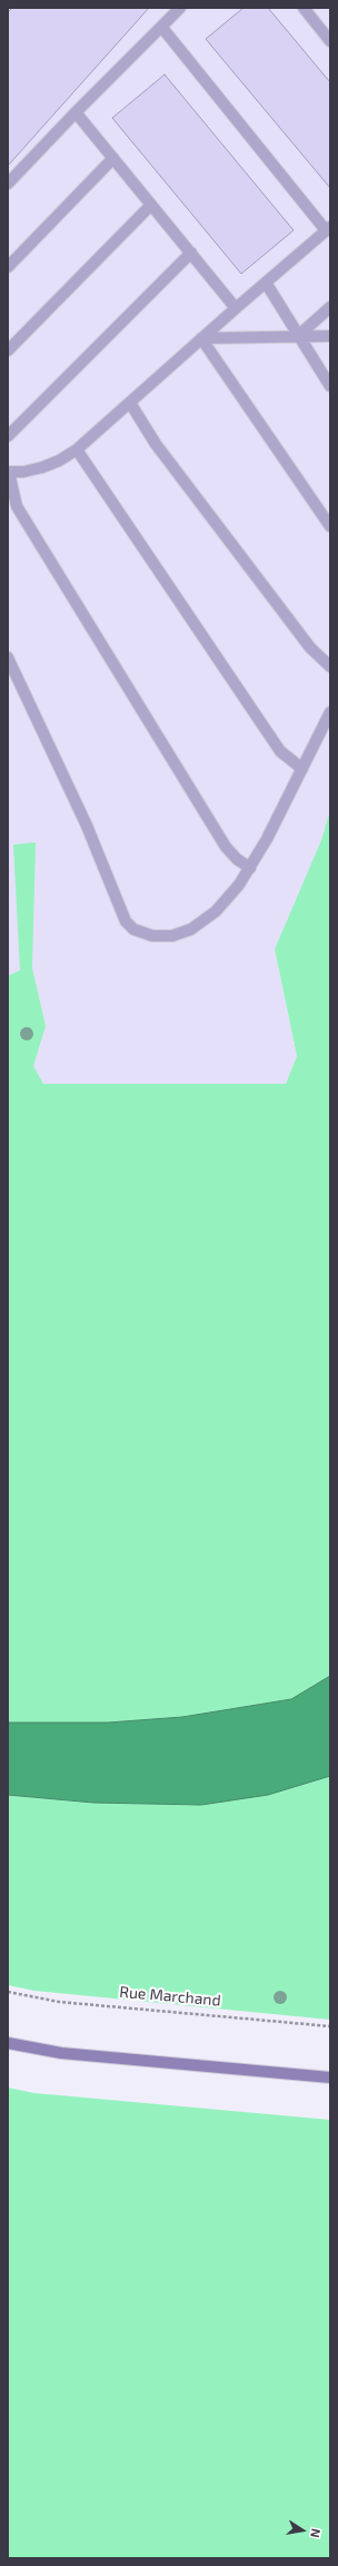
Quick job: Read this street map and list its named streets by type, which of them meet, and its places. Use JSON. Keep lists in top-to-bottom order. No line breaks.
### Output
{"streets":{"path":["Rue Marchand"]},"north":"right"}
